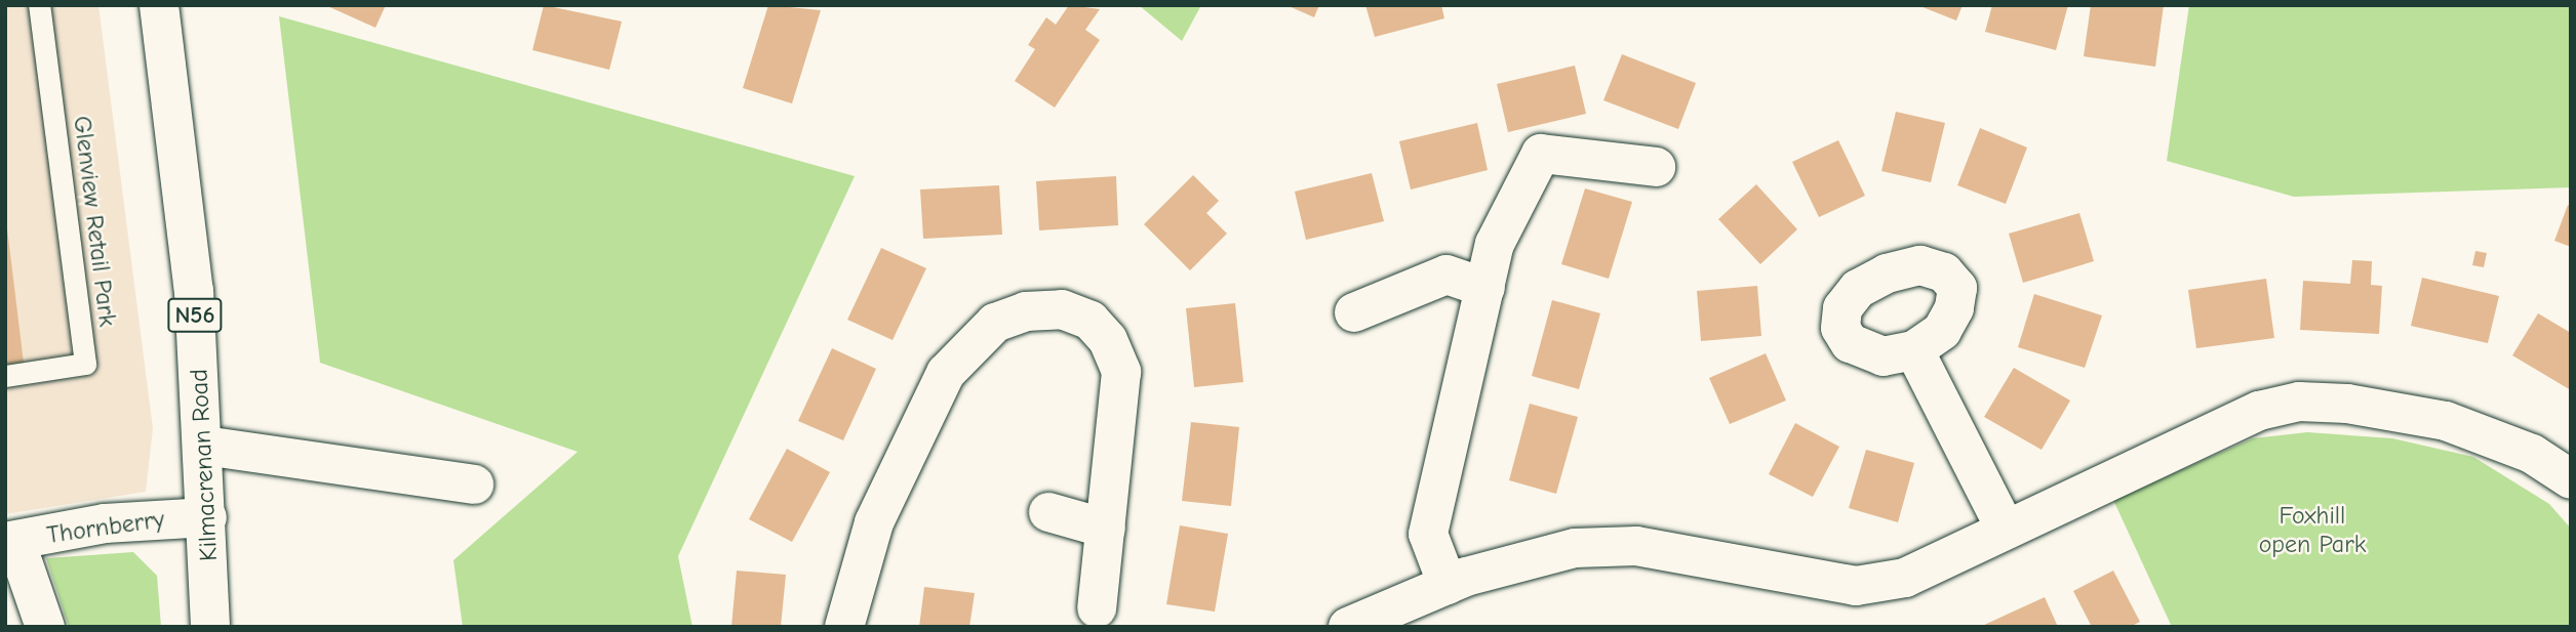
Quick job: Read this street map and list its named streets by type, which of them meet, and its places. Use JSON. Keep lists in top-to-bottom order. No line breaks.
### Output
{"streets":{"street":["N56","Kilmacrenan Road","Thornberry"],"lane":["Glenview Retail Park"]},"crossings":[["Kilmacrenan Road","Thornberry"]],"parks":["Foxhill open Park"]}
